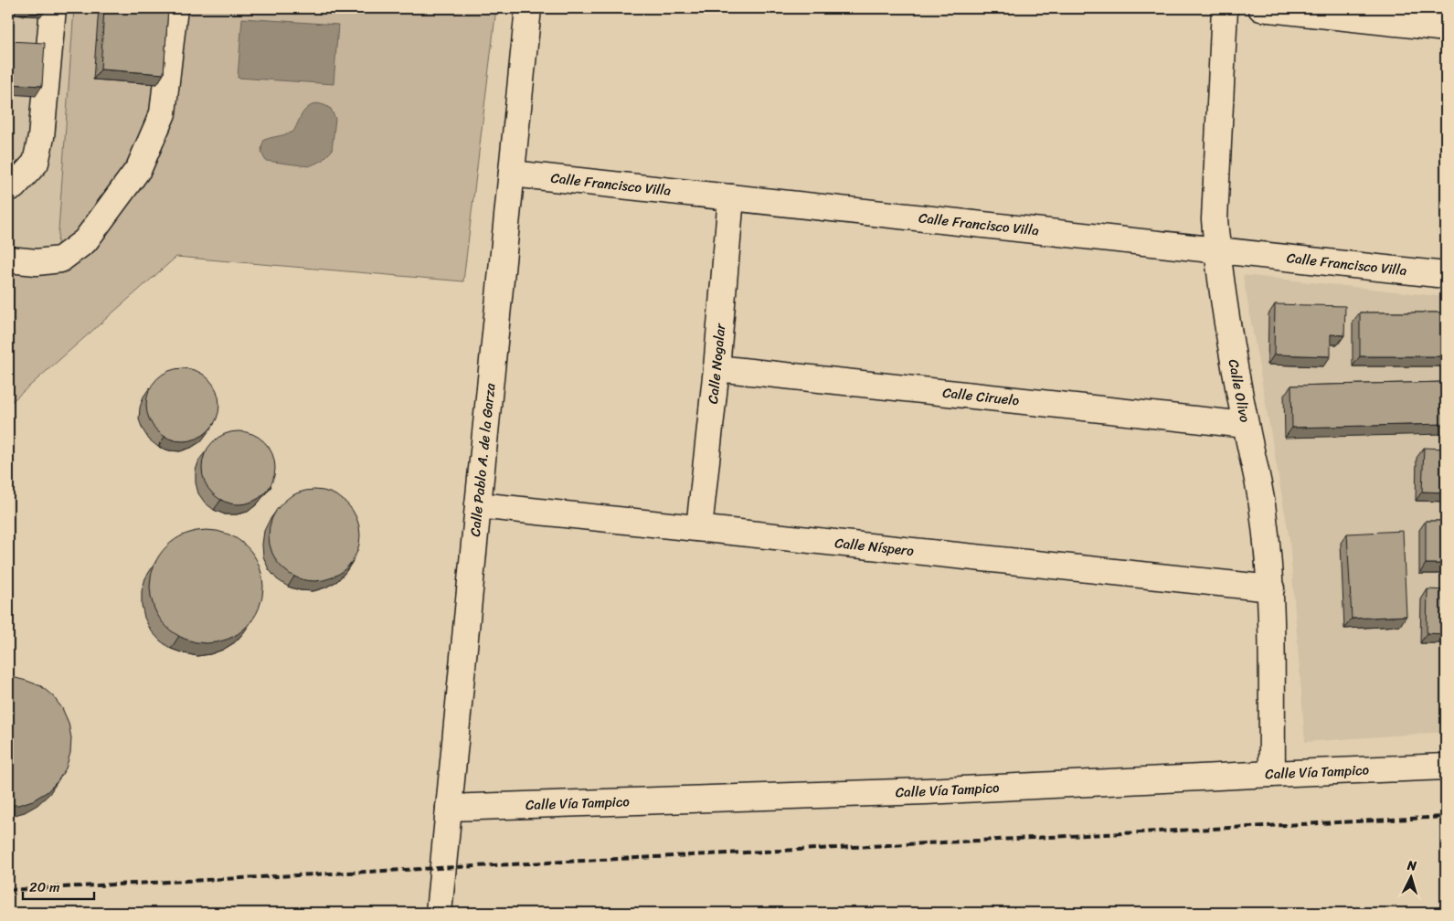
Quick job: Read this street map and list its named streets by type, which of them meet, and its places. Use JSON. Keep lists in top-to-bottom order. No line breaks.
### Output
{"streets":{"street":["Calle Francisco Villa","Calle Nogalar","Calle Olivo","Calle Ciruelo","Calle Pablo A. de la Garza","Calle Níspero","Calle Vía Tampico"]},"crossings":[["Calle Francisco Villa","Calle Nogalar"],["Calle Francisco Villa","Calle Olivo"],["Calle Francisco Villa","Calle Pablo A. de la Garza"],["Calle Nogalar","Calle Ciruelo"],["Calle Nogalar","Calle Níspero"],["Calle Olivo","Calle Ciruelo"],["Calle Olivo","Calle Níspero"],["Calle Olivo","Calle Vía Tampico"],["Calle Pablo A. de la Garza","Calle Níspero"],["Calle Pablo A. de la Garza","Calle Vía Tampico"]],"scale_bar":"20 m","north":"top"}
